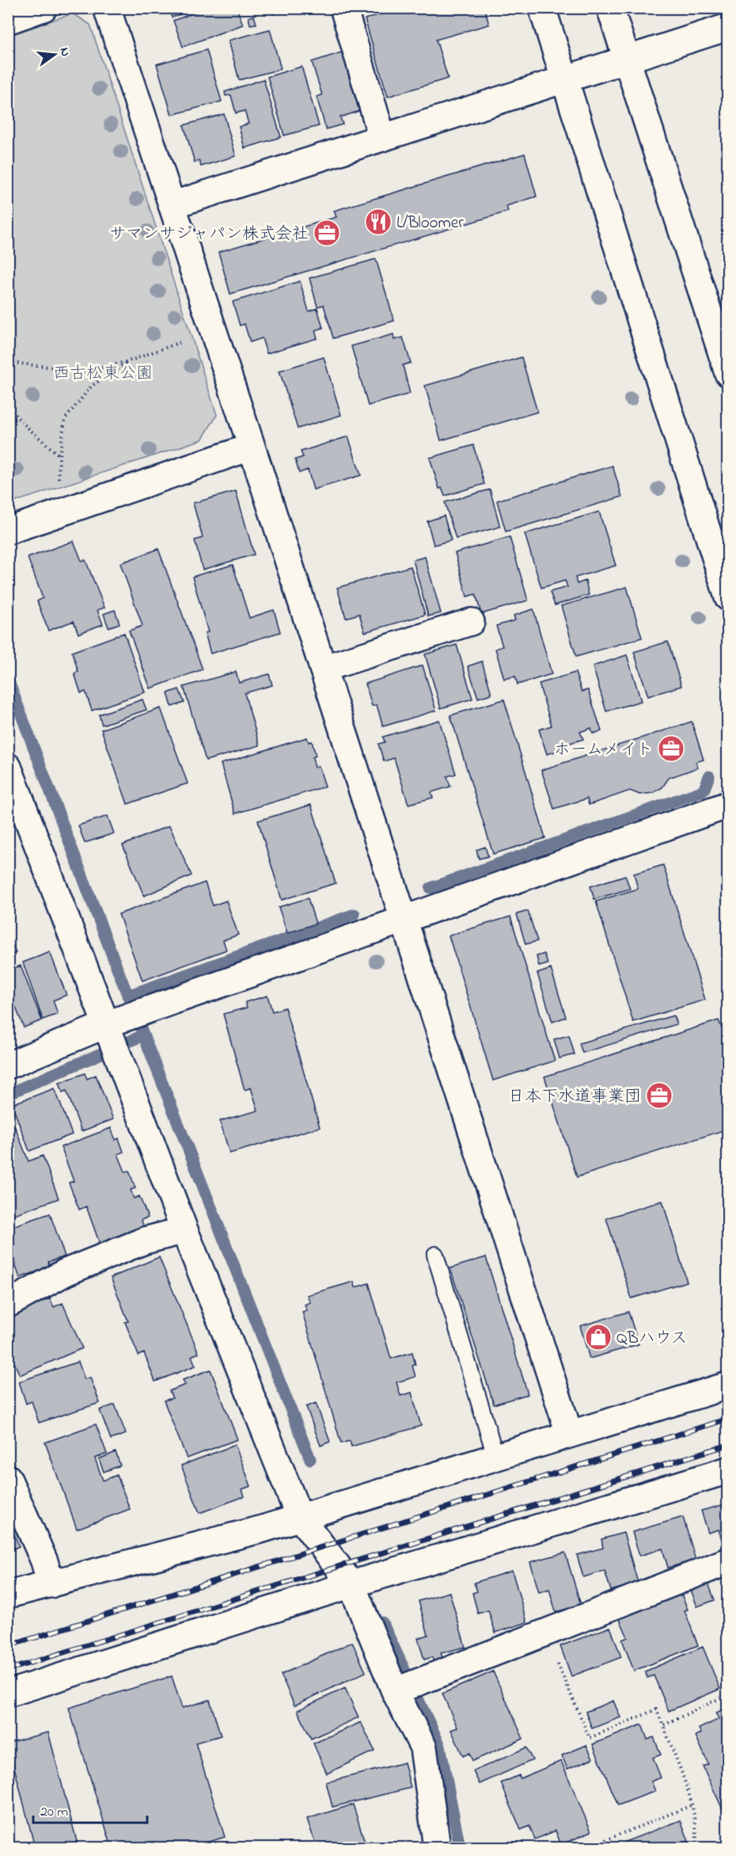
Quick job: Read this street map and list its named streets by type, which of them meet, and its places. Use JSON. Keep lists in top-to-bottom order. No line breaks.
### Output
{"parks":["西古松東公園"],"places":{"restaurant":["L/Bloomer"],"office":["サマンサジャパン株式会社","ホームメイト","日本下水道事業団"],"shop":["QBハウス"]},"scale_bar":"20 m","north":"right"}
